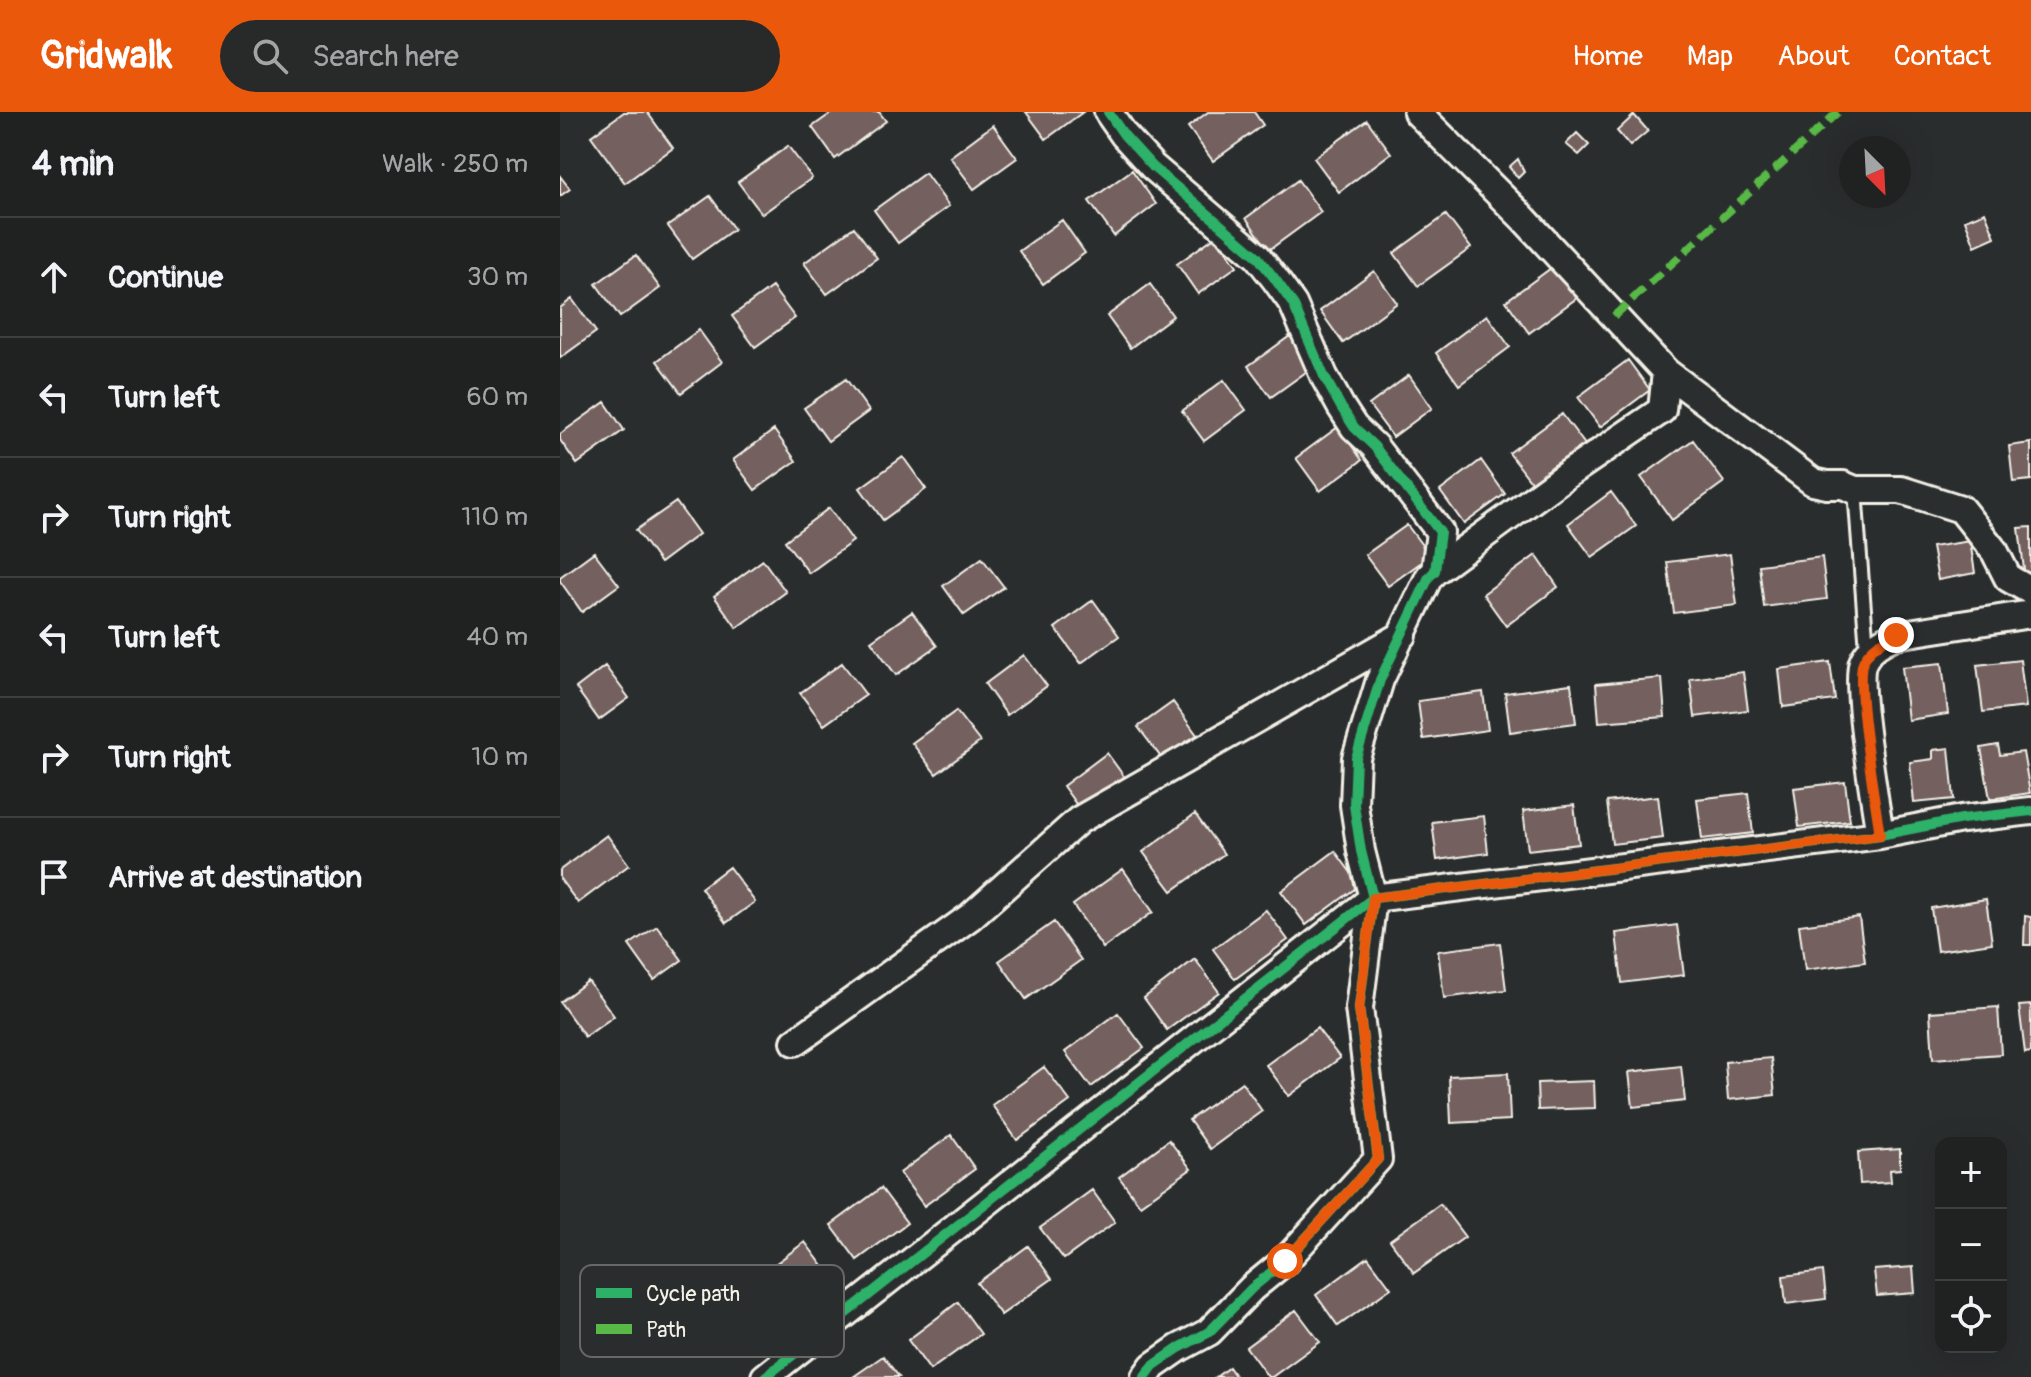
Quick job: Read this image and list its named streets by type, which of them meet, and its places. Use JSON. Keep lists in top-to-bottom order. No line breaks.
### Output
{"legend":["Cycle path","Path"],"north":"bottom right","page":{"header":"Gridwalk","search":"Search here","nav":["Home","Map","About","Contact"],"heading":["4 min","Walk · 250 m"],"list":[["Continue","30 m"],["Turn left","60 m"],["Turn right","110 m"],["Turn left","40 m"],["Turn right","10 m"],"Arrive at destination"],"map_buttons":["+","−"]}}
